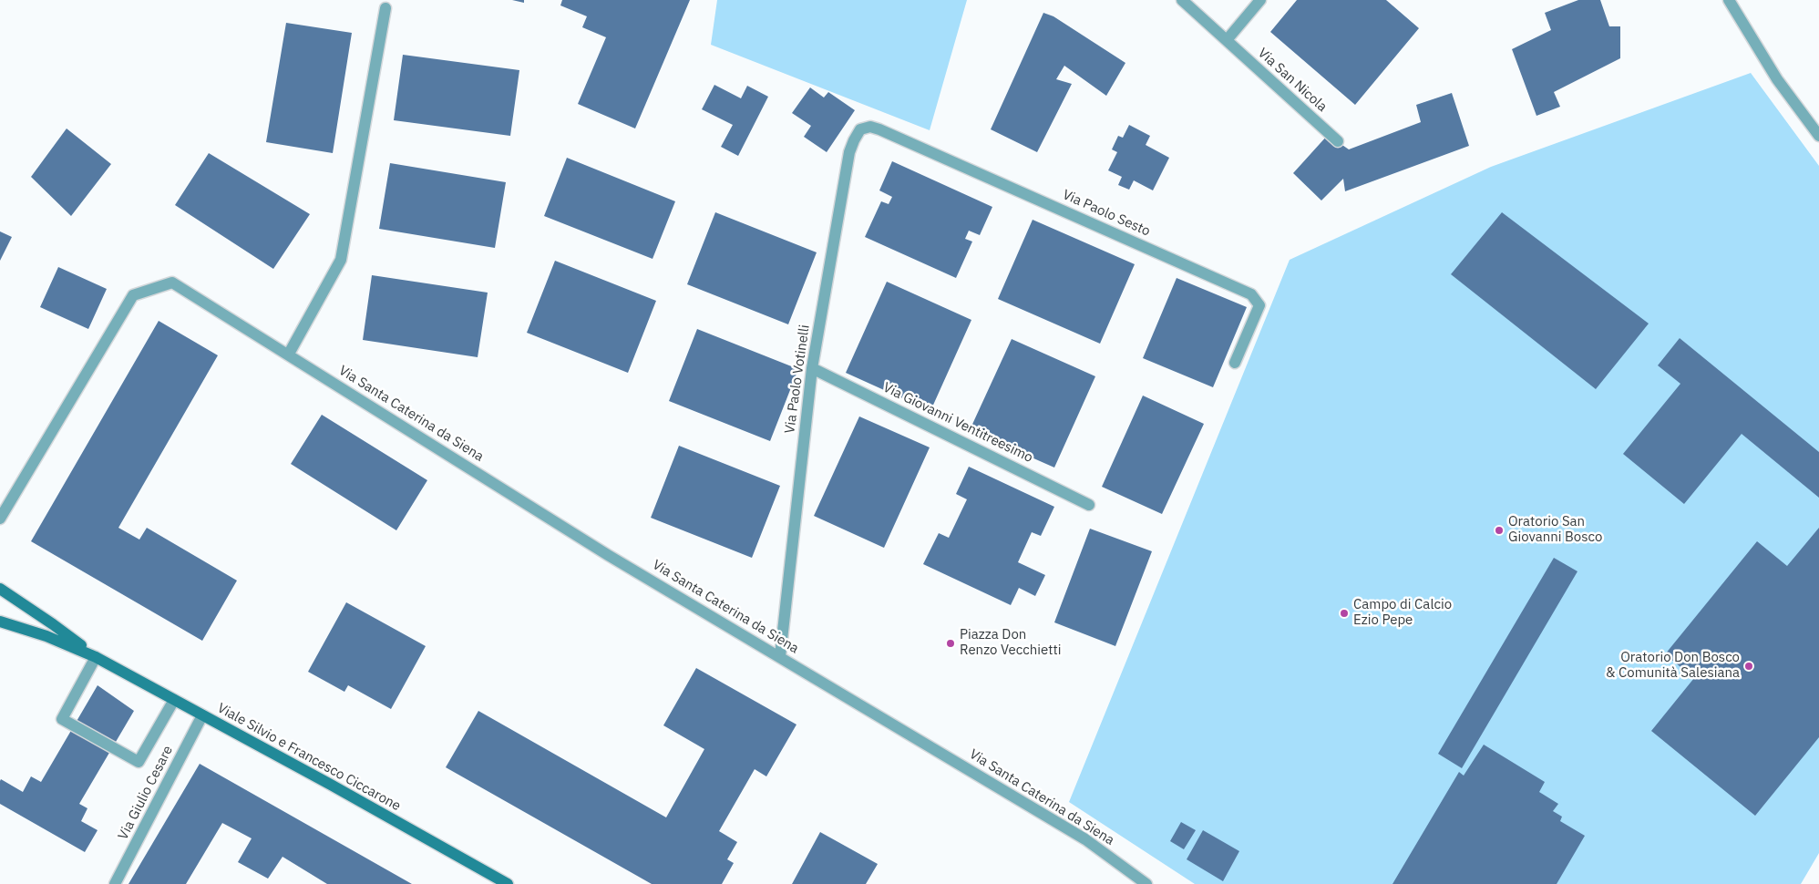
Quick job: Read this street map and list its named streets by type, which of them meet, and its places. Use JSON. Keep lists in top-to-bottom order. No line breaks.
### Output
{"streets":{"street":["Via San Nicola","Via Paolo Sesto","Via Paolo Votinelli","Via Santa Caterina da Siena","Via Giovanni Ventitreesimo","Viale Silvio e Francesco Ciccarone","Via Giulio Cesare"]},"crossings":[["Via Paolo Sesto","Via Paolo Votinelli"],["Via Paolo Votinelli","Via Santa Caterina da Siena"],["Via Paolo Votinelli","Via Giovanni Ventitreesimo"],["Viale Silvio e Francesco Ciccarone","Via Giulio Cesare"]],"places":["Oratorio San Giovanni Bosco","Campo di Calcio Ezio Pepe","Piazza Don Renzo Vecchietti","Oratorio Don Bosco & Comunità Salesiana"]}
